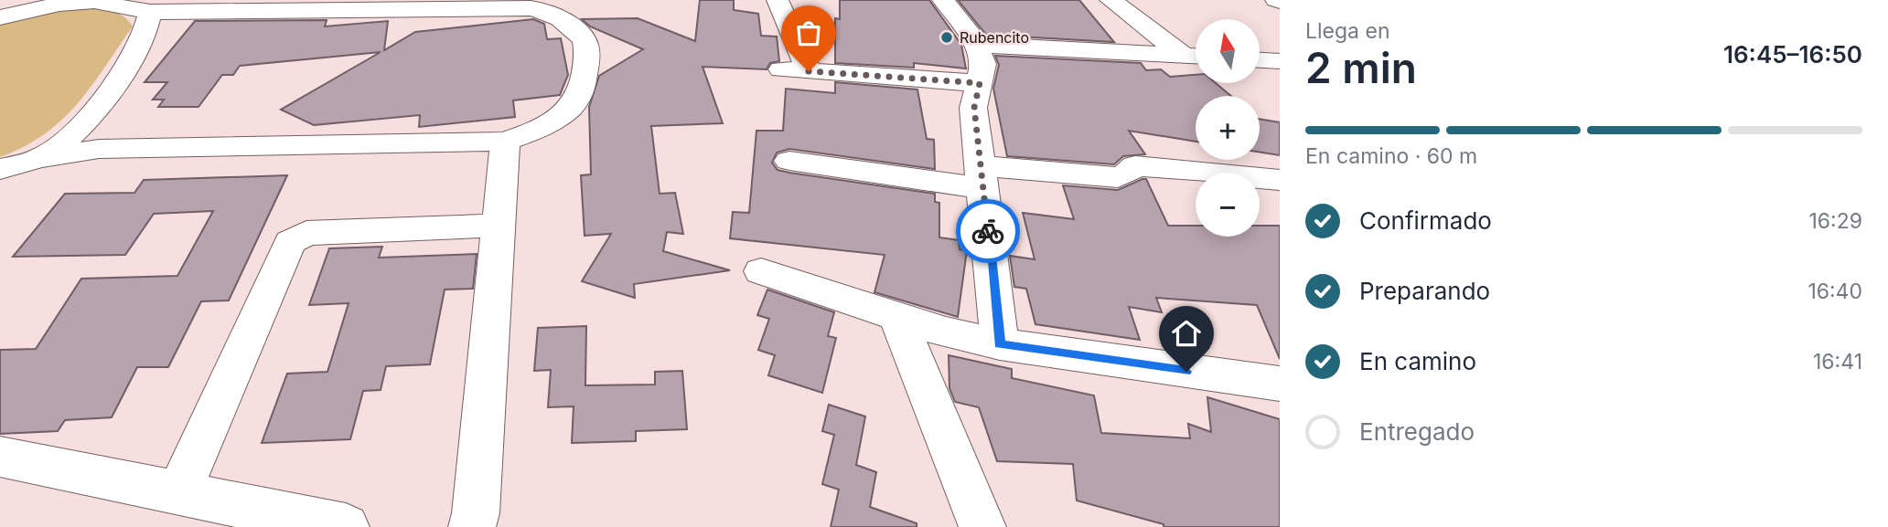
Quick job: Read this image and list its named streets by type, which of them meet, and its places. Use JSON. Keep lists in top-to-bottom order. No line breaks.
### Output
{"places":["Rubencito"],"north":"top","page":{"heading":["2 min","Llega en","16:45–16:50"],"map_buttons":["+","−"],"bar":"En camino · 60 m","list":[["Confirmado","16:29"],["Preparando","16:40"],["En camino","16:41"],"Entregado"]}}
